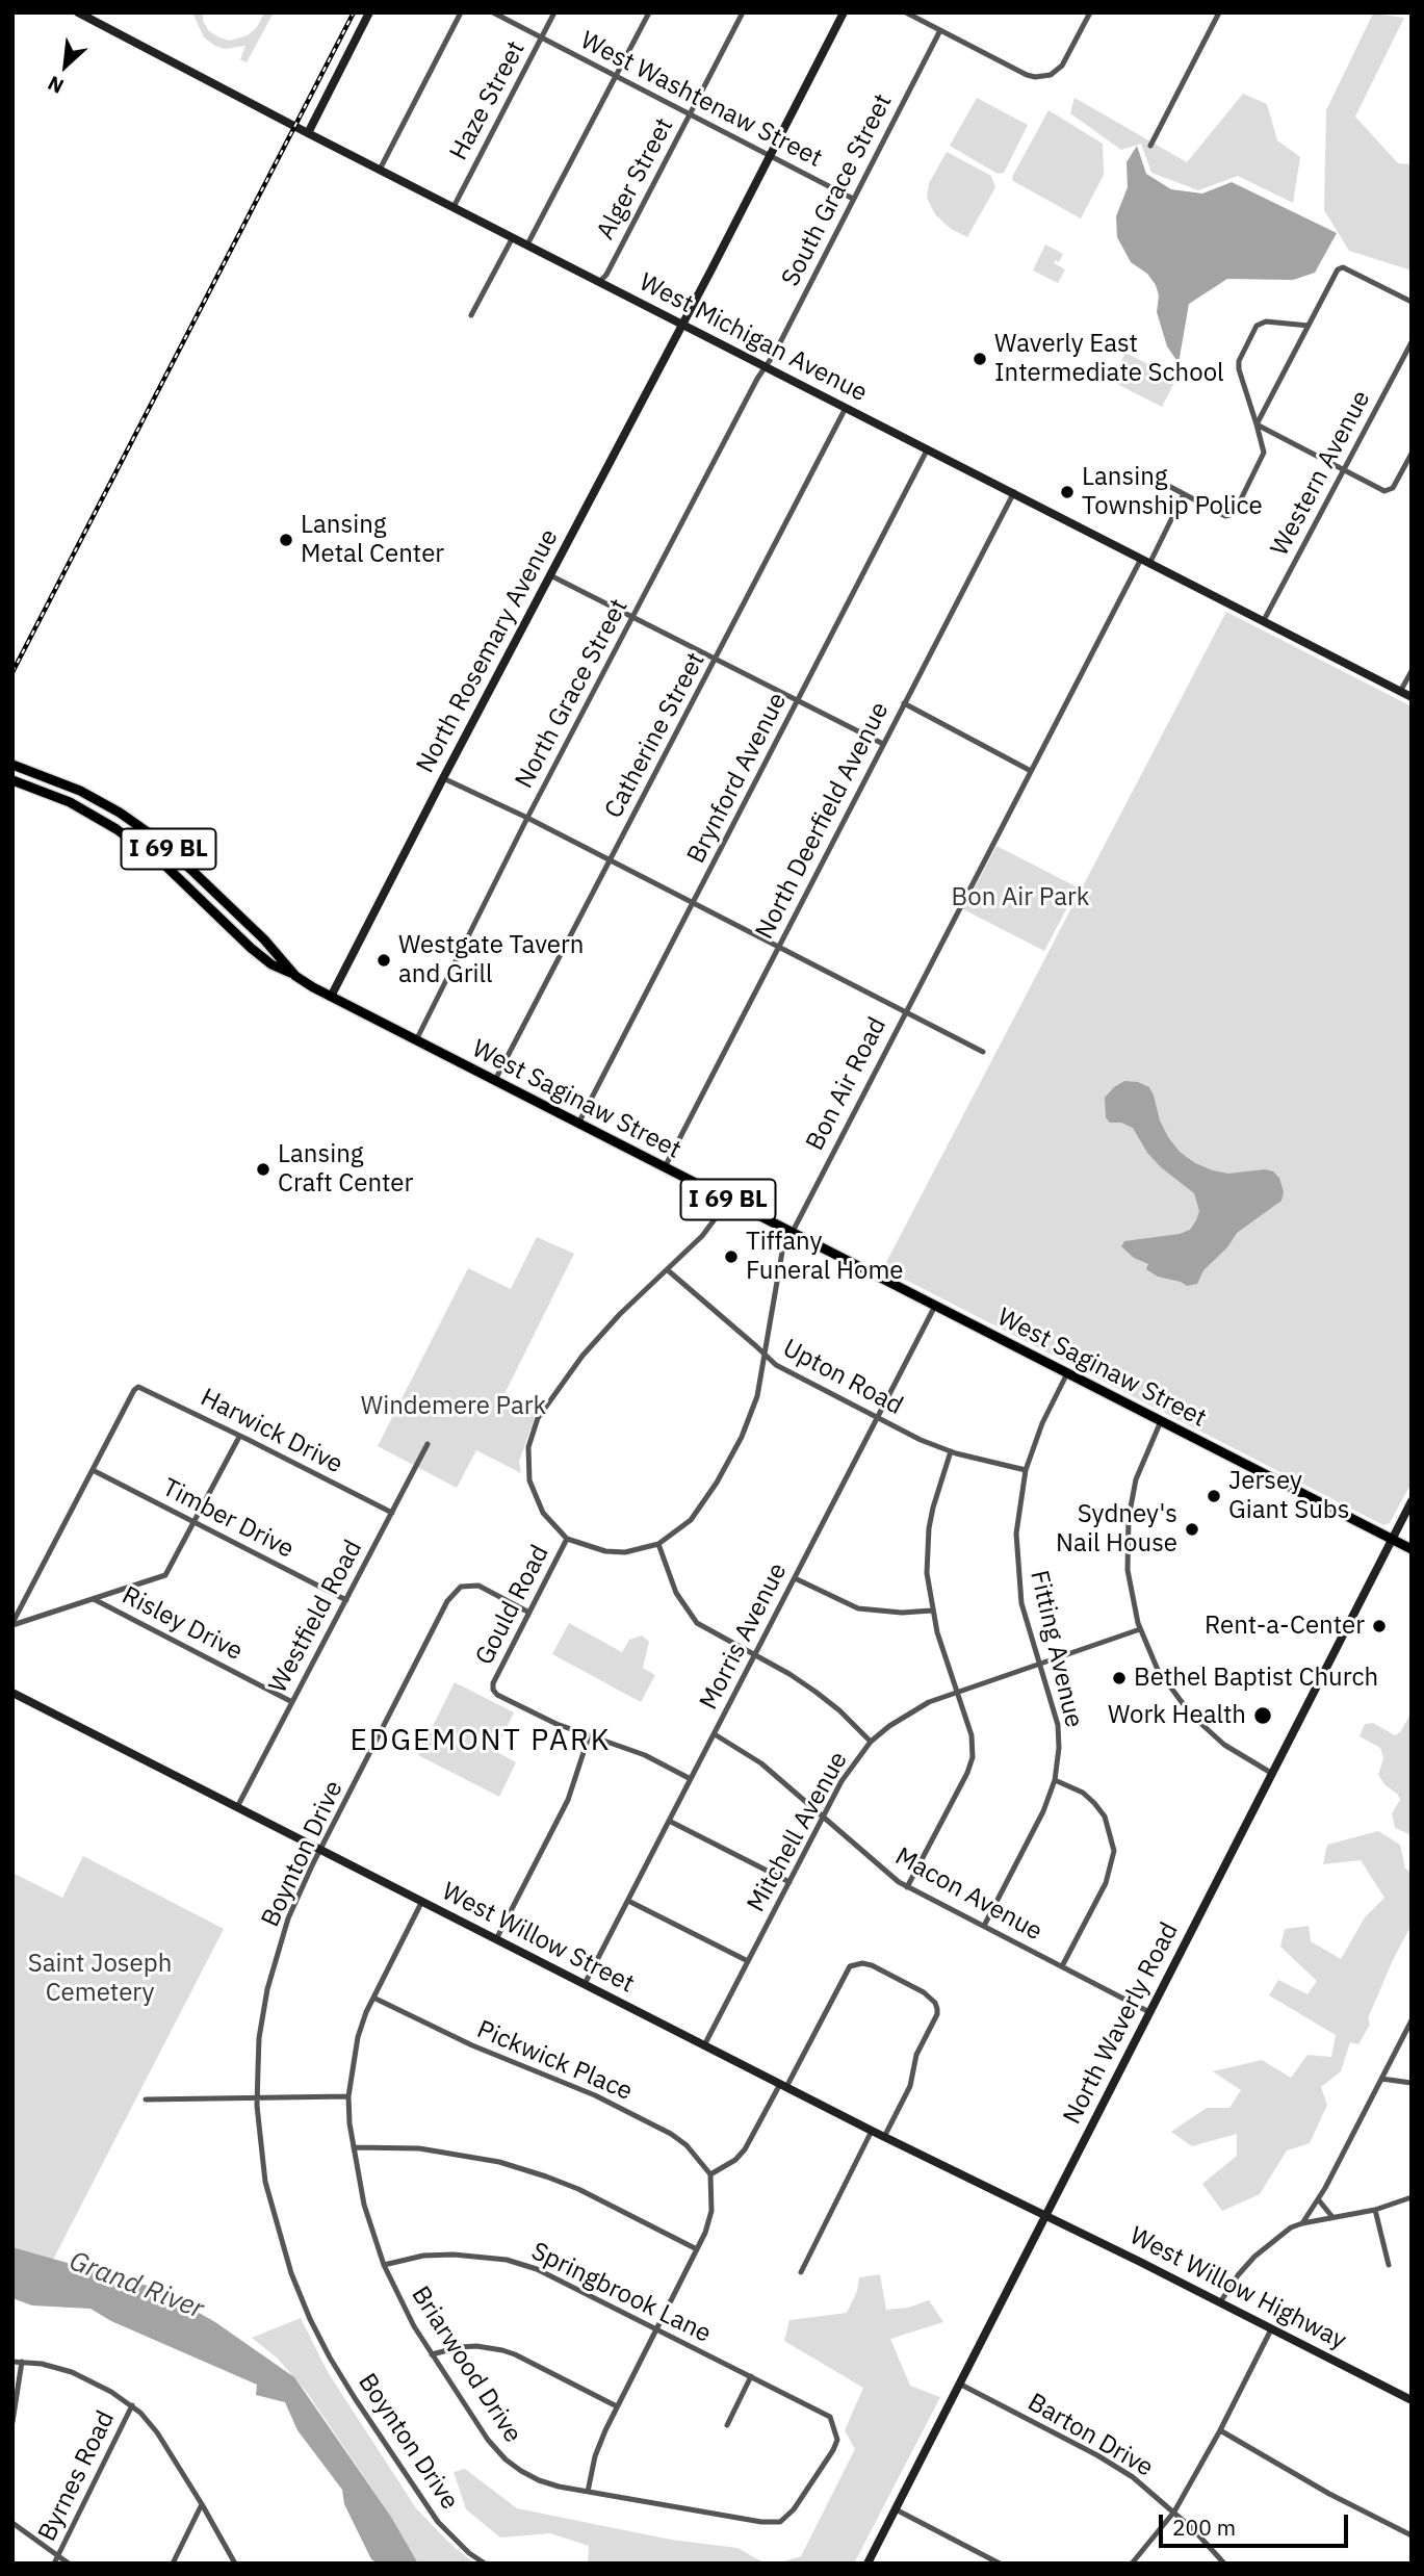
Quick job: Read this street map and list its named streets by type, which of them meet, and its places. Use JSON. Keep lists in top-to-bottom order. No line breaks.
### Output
{"streets":{"main road":["I 69 BL","West Saginaw Street"],"street":["West Washtenaw Street","Haze Street","Alger Street","South Grace Street","West Michigan Avenue","Western Avenue","North Rosemary Avenue","North Grace Street","Catherine Street","Brynford Avenue","North Deerfield Avenue","Bon Air Road","Upton Road","Harwick Drive","Timber Drive","Gould Road","Westfield Road","Risley Drive","Morris Avenue","Fitting Avenue","Mitchell Avenue","Boynton Drive","Macon Avenue","West Willow Street","North Waverly Road","Pickwick Place","West Willow Highway","Springbrook Lane","Briarwood Drive","Barton Drive","Byrnes Road"]},"crossings":[["West Washtenaw Street","Haze Street"],["West Washtenaw Street","Alger Street"],["West Washtenaw Street","South Grace Street"],["West Washtenaw Street","North Rosemary Avenue"],["Haze Street","West Michigan Avenue"],["Alger Street","West Michigan Avenue"],["South Grace Street","West Michigan Avenue"],["South Grace Street","North Grace Street"],["West Michigan Avenue","Western Avenue"],["West Michigan Avenue","North Rosemary Avenue"],["West Michigan Avenue","North Grace Street"],["West Michigan Avenue","Catherine Street"],["West Michigan Avenue","Brynford Avenue"],["West Michigan Avenue","North Deerfield Avenue"],["West Michigan Avenue","Bon Air Road"],["North Rosemary Avenue","West Saginaw Street"],["North Grace Street","West Saginaw Street"],["Catherine Street","West Saginaw Street"],["Brynford Avenue","West Saginaw Street"],["North Deerfield Avenue","West Saginaw Street"],["I 69 BL","West Saginaw Street"],["I 69 BL","North Waverly Road"],["Bon Air Road","West Saginaw Street"],["Bon Air Road","Upton Road"],["Bon Air Road","Gould Road"],["West Saginaw Street","Morris Avenue"],["West Saginaw Street","Fitting Avenue"],["West Saginaw Street","North Waverly Road"],["Upton Road","Gould Road"],["Upton Road","Morris Avenue"],["Upton Road","Fitting Avenue"],["Harwick Drive","Timber Drive"],["Harwick Drive","Westfield Road"],["Timber Drive","Westfield Road"],["Gould Road","Boynton Drive"],["Westfield Road","Risley Drive"],["Westfield Road","West Willow Street"],["Morris Avenue","Macon Avenue"],["Morris Avenue","West Willow Street"],["Fitting Avenue","Mitchell Avenue"],["Fitting Avenue","Macon Avenue"],["Mitchell Avenue","Macon Avenue"],["Mitchell Avenue","West Willow Street"],["Boynton Drive","West Willow Street"],["Macon Avenue","North Waverly Road"],["West Willow Street","North Waverly Road"],["West Willow Street","West Willow Highway"],["West Willow Street","Briarwood Drive"],["North Waverly Road","West Willow Highway"],["North Waverly Road","Barton Drive"],["Pickwick Place","Briarwood Drive"],["Springbrook Lane","Briarwood Drive"]],"districts":["EDGEMONT PARK"],"water":["Grand River"],"parks":["Bon Air Park","Windemere Park","Saint Joseph Cemetery"],"places":["Waverly East Intermediate School","Lansing Township Police","Lansing Metal Center","Westgate Tavern and Grill","Lansing Craft Center","Tiffany Funeral Home","Jersey Giant Subs","Sydney's Nail House","Rent-a-Center","Bethel Baptist Church","Work Health"],"scale_bar":"200 m","north":"bottom left"}
